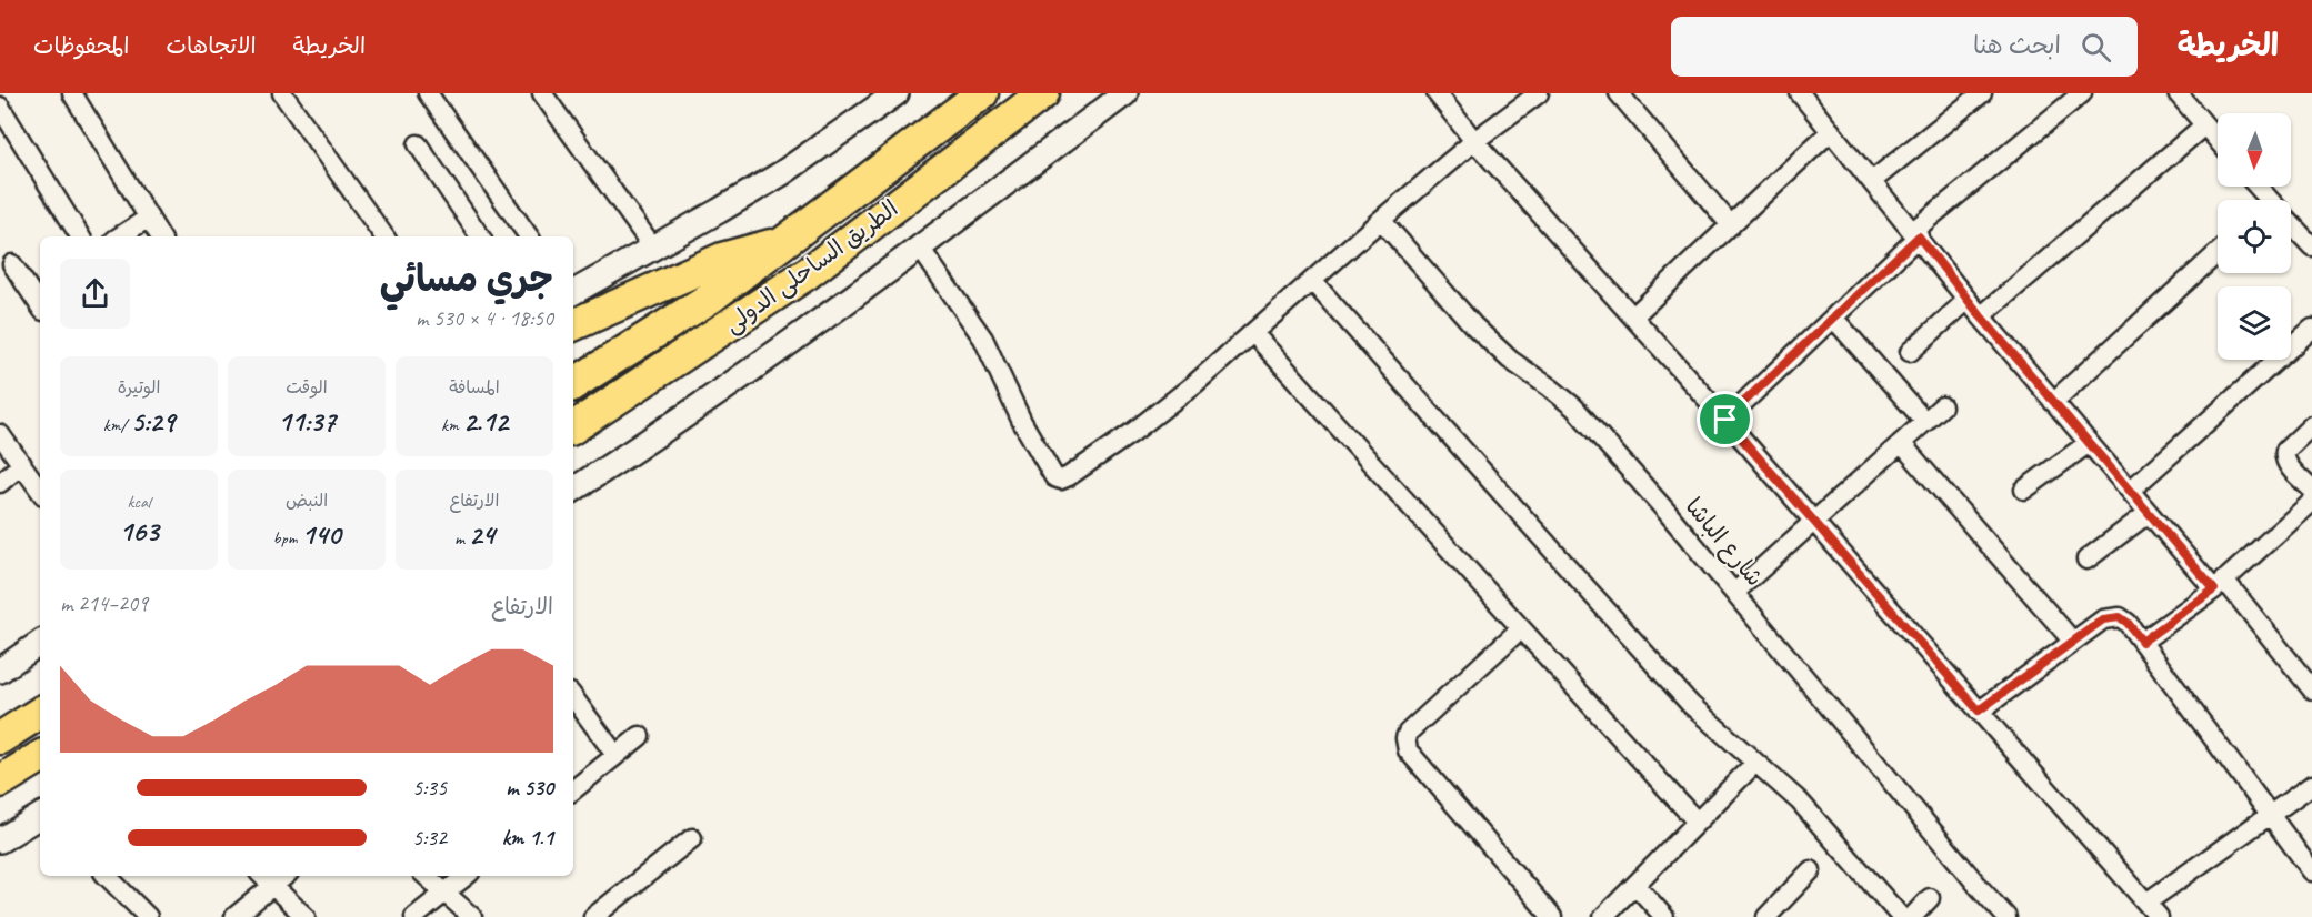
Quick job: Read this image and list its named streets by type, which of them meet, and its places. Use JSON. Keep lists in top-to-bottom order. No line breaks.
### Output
{"streets":{"highway":["الطريق الساحلى الدولى"],"street":["شارع الباشا"]},"north":"bottom","page":{"header":"الخريطة","search":"ابحث هنا","nav":["الخريطة","الاتجاهات","المحفوظات"],"heading":["جري مسائي","18:50 · 4 × 530 m"],"stats":[["المسافة","2.12 km"],["الوقت","11:37"],["الوتيرة","5:29 /km"],["الارتفاع","24 m"],["النبض","140 bpm"],["kcal","163"]],"chart":["الارتفاع","209–214 m"],"list":[{"name":"530 m","note":"5:35"},{"name":"1.1 km","note":"5:32"}]}}
